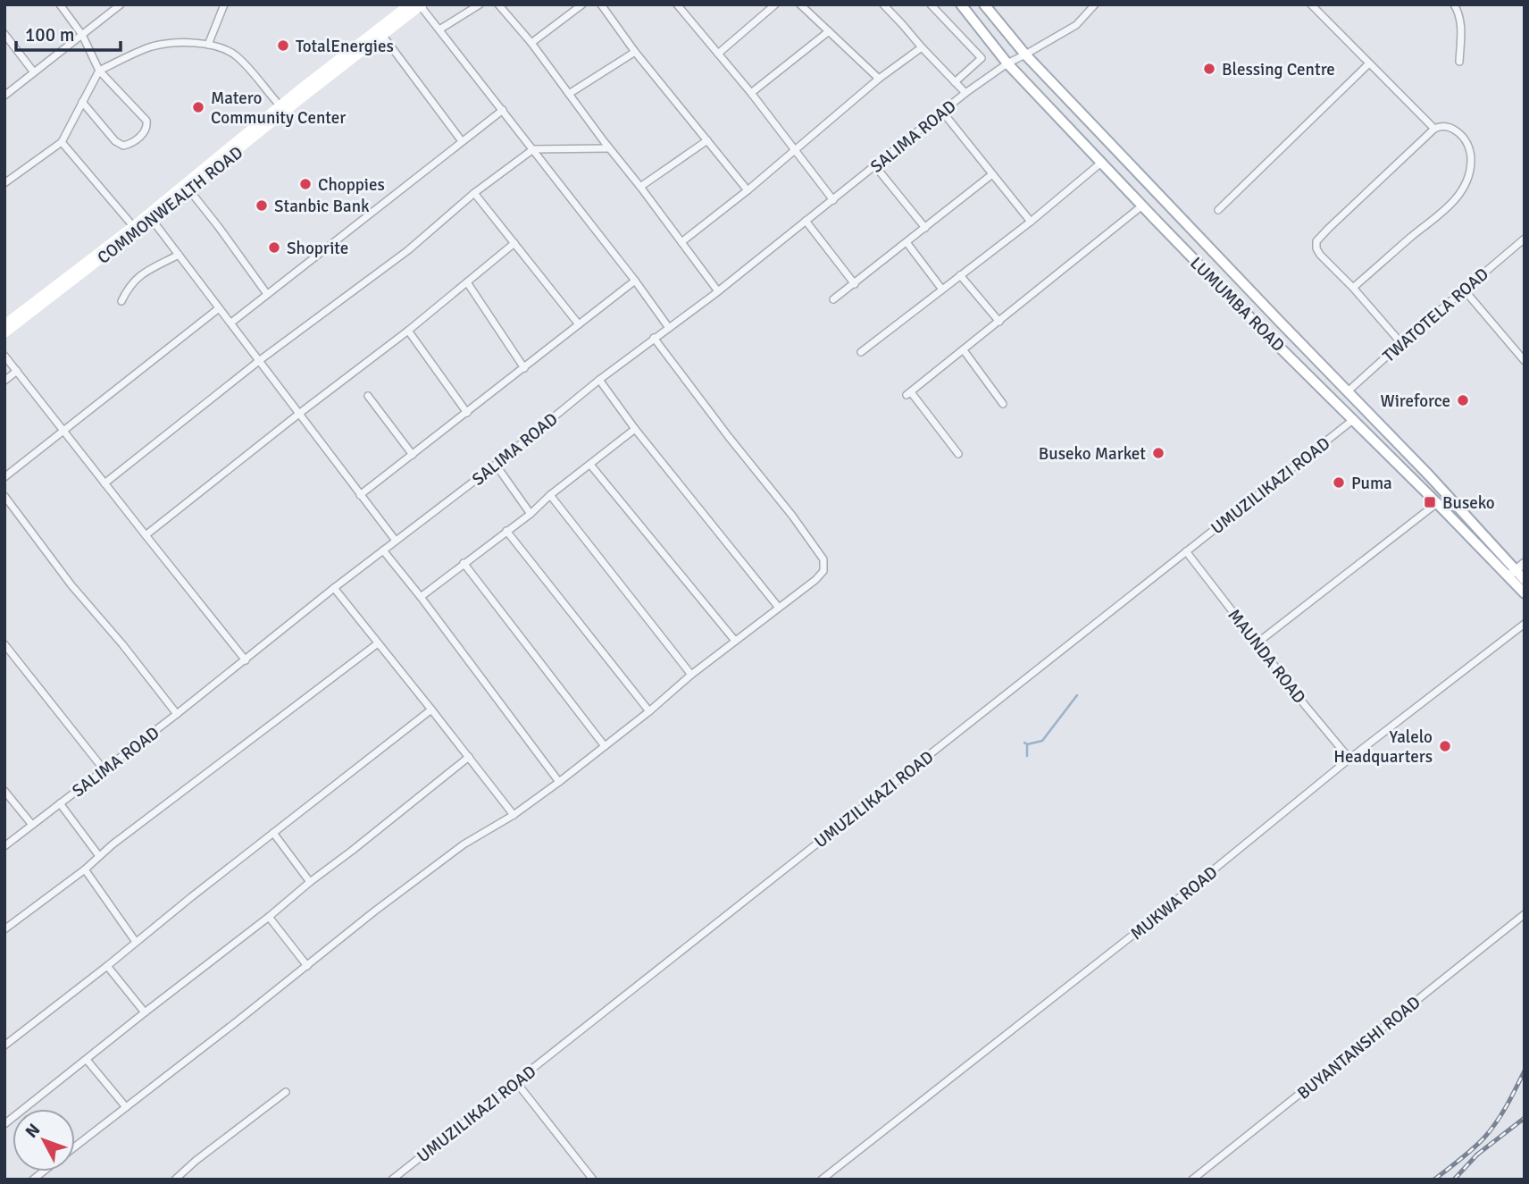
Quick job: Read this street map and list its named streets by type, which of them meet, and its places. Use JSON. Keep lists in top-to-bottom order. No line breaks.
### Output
{"streets":{"main road":["COMMONWEALTH ROAD","LUMUMBA ROAD"],"street":["SALIMA ROAD","TWATOTELA ROAD","UMUZILIKAZI ROAD","MAUNDA ROAD","MUKWA ROAD","BUYANTANSHI ROAD"]},"crossings":[["SALIMA ROAD","LUMUMBA ROAD"],["LUMUMBA ROAD","TWATOTELA ROAD"],["LUMUMBA ROAD","UMUZILIKAZI ROAD"],["UMUZILIKAZI ROAD","MAUNDA ROAD"],["MAUNDA ROAD","MUKWA ROAD"]],"places":{"other":["TotalEnergies","Blessing Centre","Matero Community Center","Choppies","Stanbic Bank","Shoprite","Wireforce","Buseko Market","Puma","Yalelo Headquarters"],"transit":["Buseko"]},"scale_bar":"100 m","north":"top left"}
